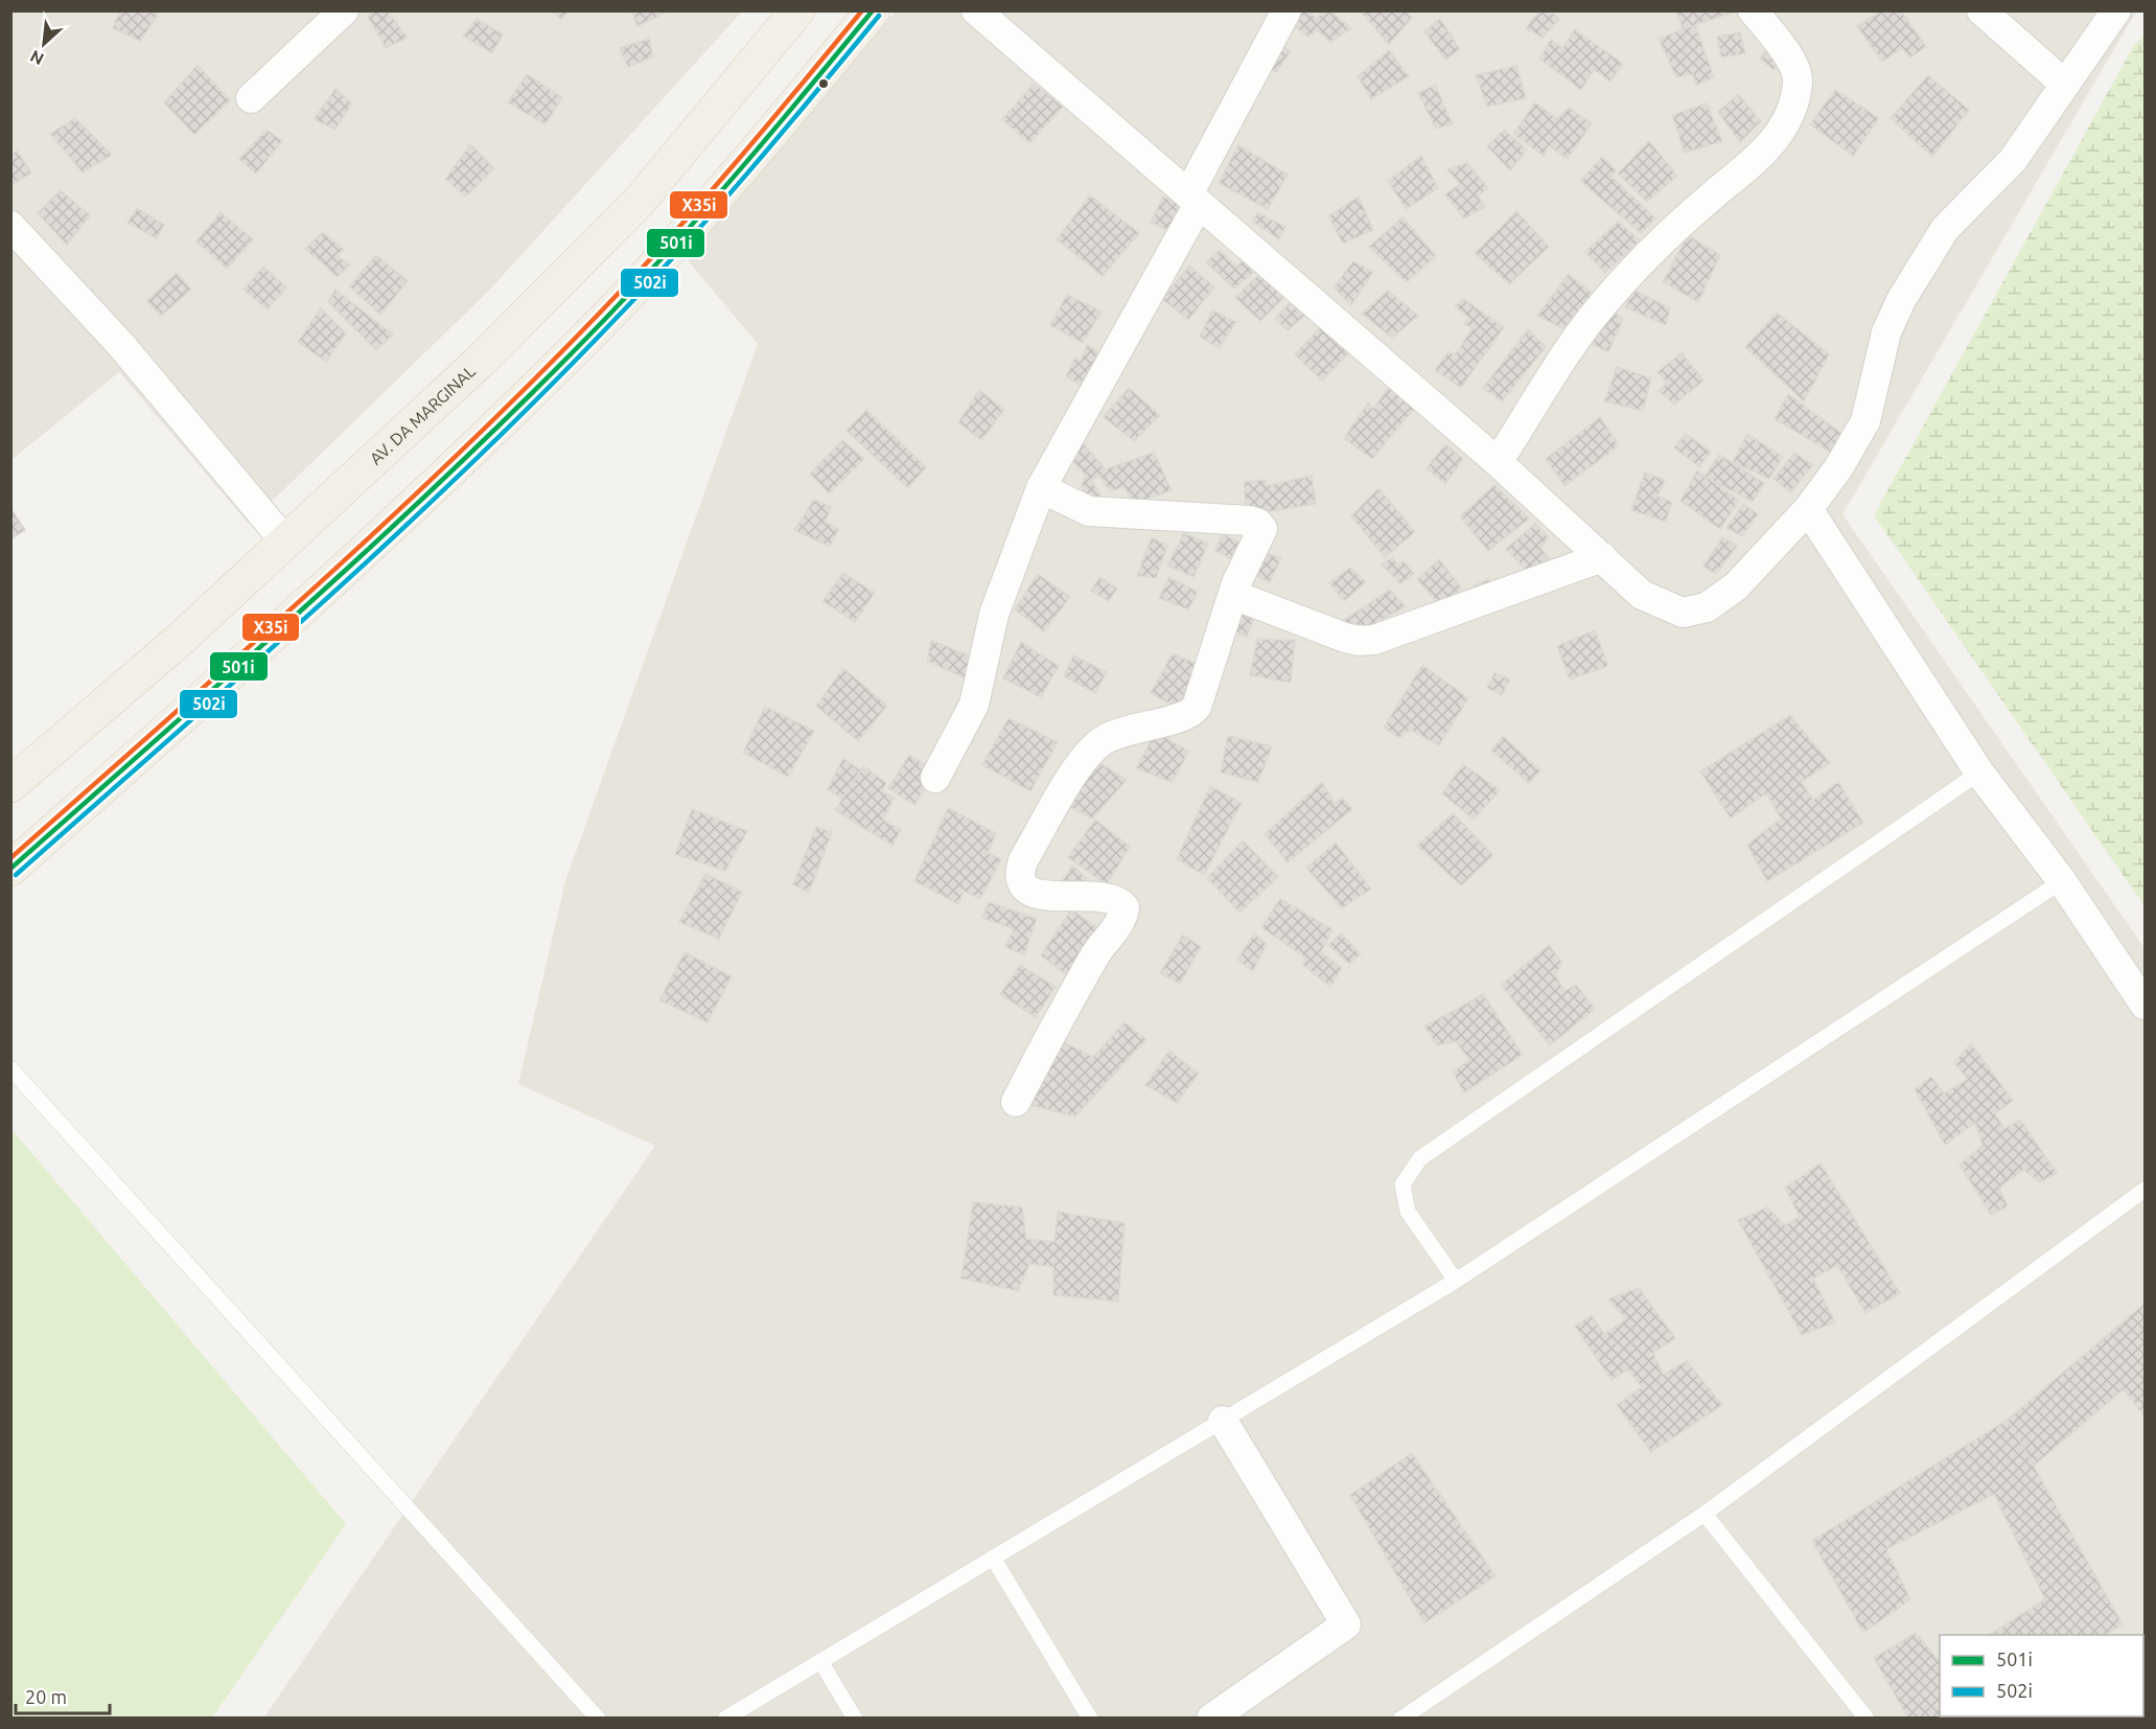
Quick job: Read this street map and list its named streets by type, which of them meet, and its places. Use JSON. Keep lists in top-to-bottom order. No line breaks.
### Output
{"streets":{"main road":["AV. DA MARGINAL"]},"lines":["transit line 501i","transit line X35i","transit line 502i"],"legend":["501i","502i"],"scale_bar":"20 m","north":"bottom left"}
